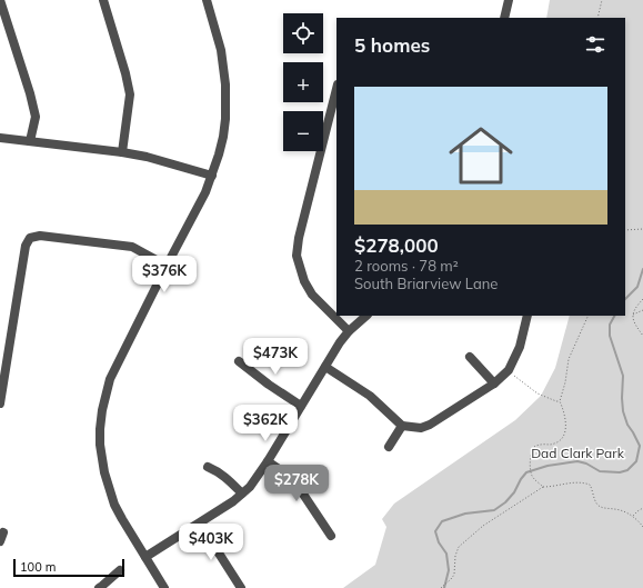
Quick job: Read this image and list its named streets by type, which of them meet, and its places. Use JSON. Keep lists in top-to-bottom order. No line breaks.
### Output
{"parks":["Dad Clark Park"],"scale_bar":"100 m","page":{"map_buttons":["+","−"],"heading":"5 homes","list":[{"name":"$278,000","note":"2 rooms · 78 m² · South Briarview Lane"}],"price":["$376K","$473K","$362K","$278K","$403K"],"scale":"100 m"}}
